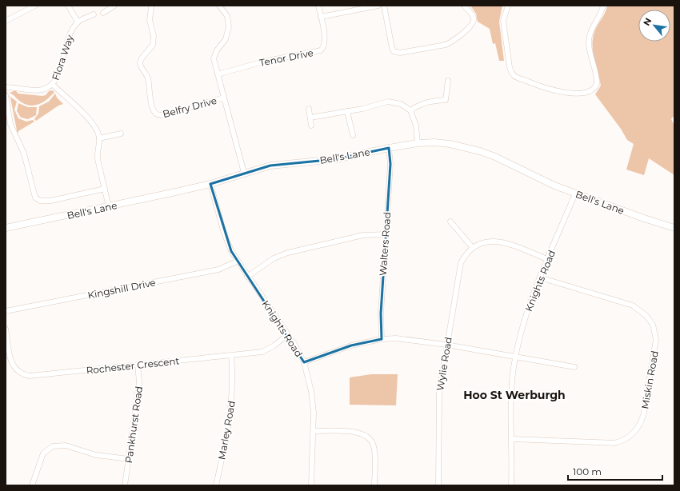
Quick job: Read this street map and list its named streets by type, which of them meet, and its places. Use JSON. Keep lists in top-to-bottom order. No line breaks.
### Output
{"streets":{"street":["Flora Way","Tenor Drive","Belfry Drive","Bell's Lane","Walters Road","Knights Road","Kingshill Drive","Wylie Road","Rochester Crescent","Miskin Road","Pankhurst Road","Marley Road"]},"crossings":[["Bell's Lane","Walters Road"],["Bell's Lane","Knights Road"],["Knights Road","Kingshill Drive"],["Knights Road","Wylie Road"],["Knights Road","Rochester Crescent"],["Knights Road","Miskin Road"],["Rochester Crescent","Pankhurst Road"],["Rochester Crescent","Marley Road"]],"districts":["Hoo St Werburgh"],"scale_bar":"100 m","north":"top left"}
